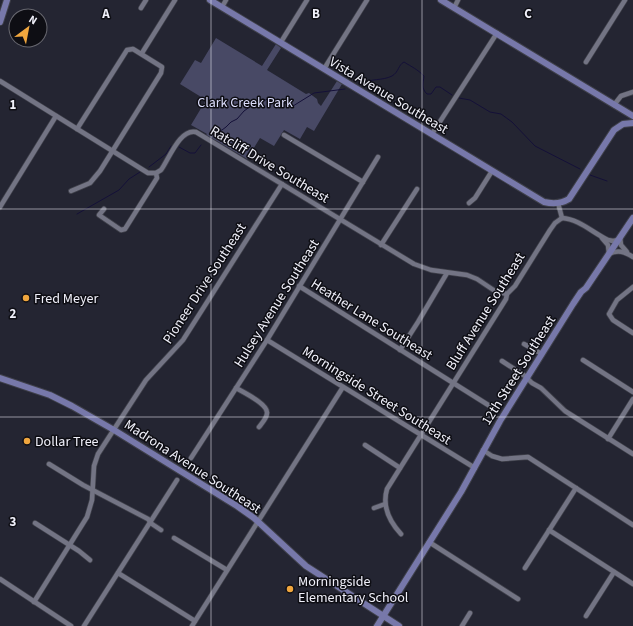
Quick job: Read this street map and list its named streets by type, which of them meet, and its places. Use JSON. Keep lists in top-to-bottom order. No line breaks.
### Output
{"streets":{"main road":["Vista Avenue Southeast","12th Street Southeast","Madrona Avenue Southeast"],"street":["Ratcliff Drive Southeast","Pioneer Drive Southeast","Hulsey Avenue Southeast","Bluff Avenue Southeast","Heather Lane Southeast","Morningside Street Southeast"]},"crossings":[["Ratcliff Drive Southeast","Pioneer Drive Southeast"],["Ratcliff Drive Southeast","Hulsey Avenue Southeast"],["Ratcliff Drive Southeast","Bluff Avenue Southeast"],["Pioneer Drive Southeast","Madrona Avenue Southeast"],["Hulsey Avenue Southeast","Heather Lane Southeast"],["Hulsey Avenue Southeast","Morningside Street Southeast"],["Bluff Avenue Southeast","Heather Lane Southeast"],["Bluff Avenue Southeast","Morningside Street Southeast"],["12th Street Southeast","Morningside Street Southeast"],["12th Street Southeast","Madrona Avenue Southeast"]],"parks":["Clark Creek Park"],"places":["Fred Meyer","Dollar Tree","Morningside Elementary School"],"north":"top right","grid":{"columns":["A","B","C"],"rows":["1","2","3"]}}
